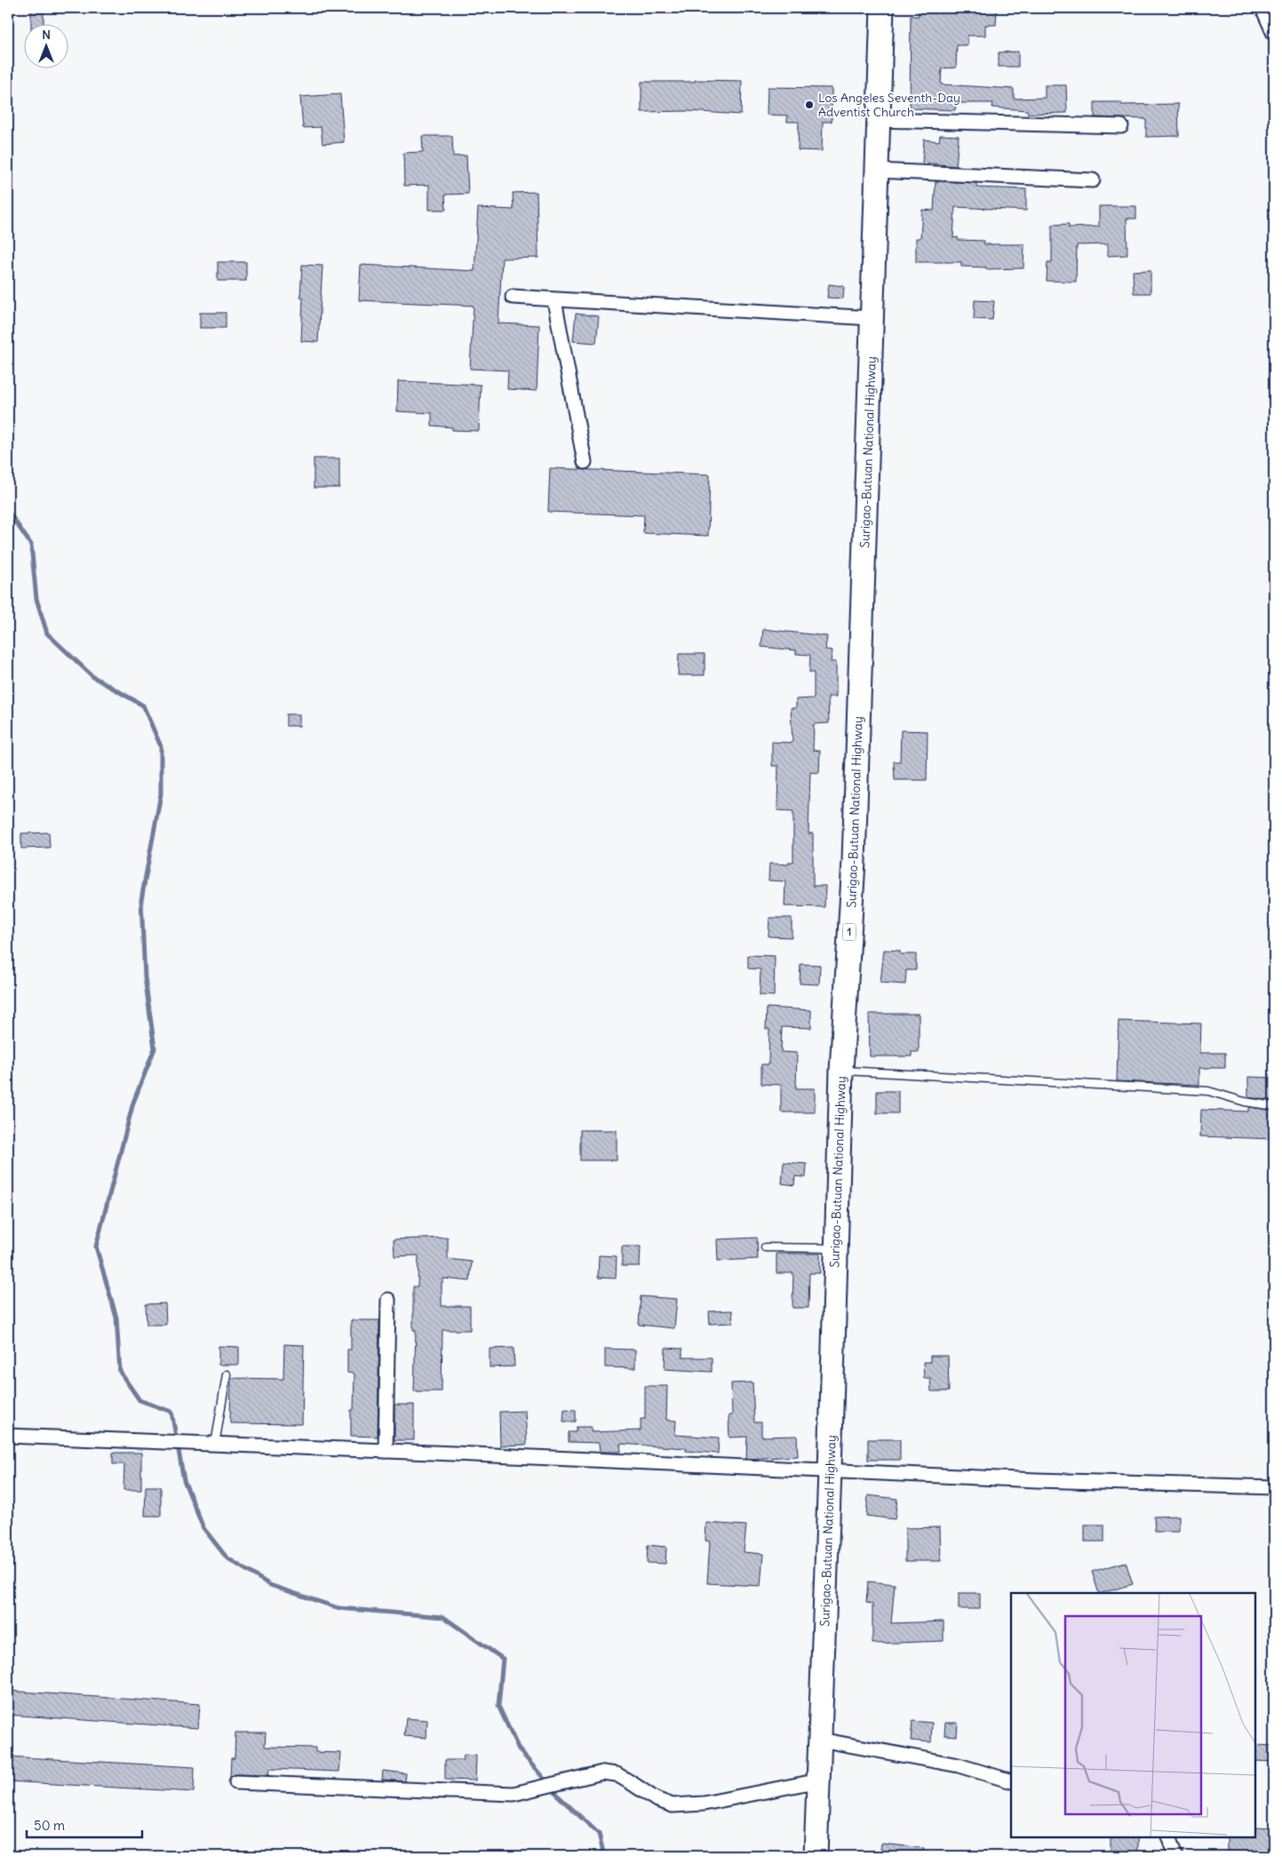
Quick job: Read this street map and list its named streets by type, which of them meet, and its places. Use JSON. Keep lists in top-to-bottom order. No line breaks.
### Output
{"streets":{"highway":["Surigao-Butuan National Highway","1"]},"places":["Los Angeles Seventh-Day Adventist Church"],"scale_bar":"50 m","north":"top"}
